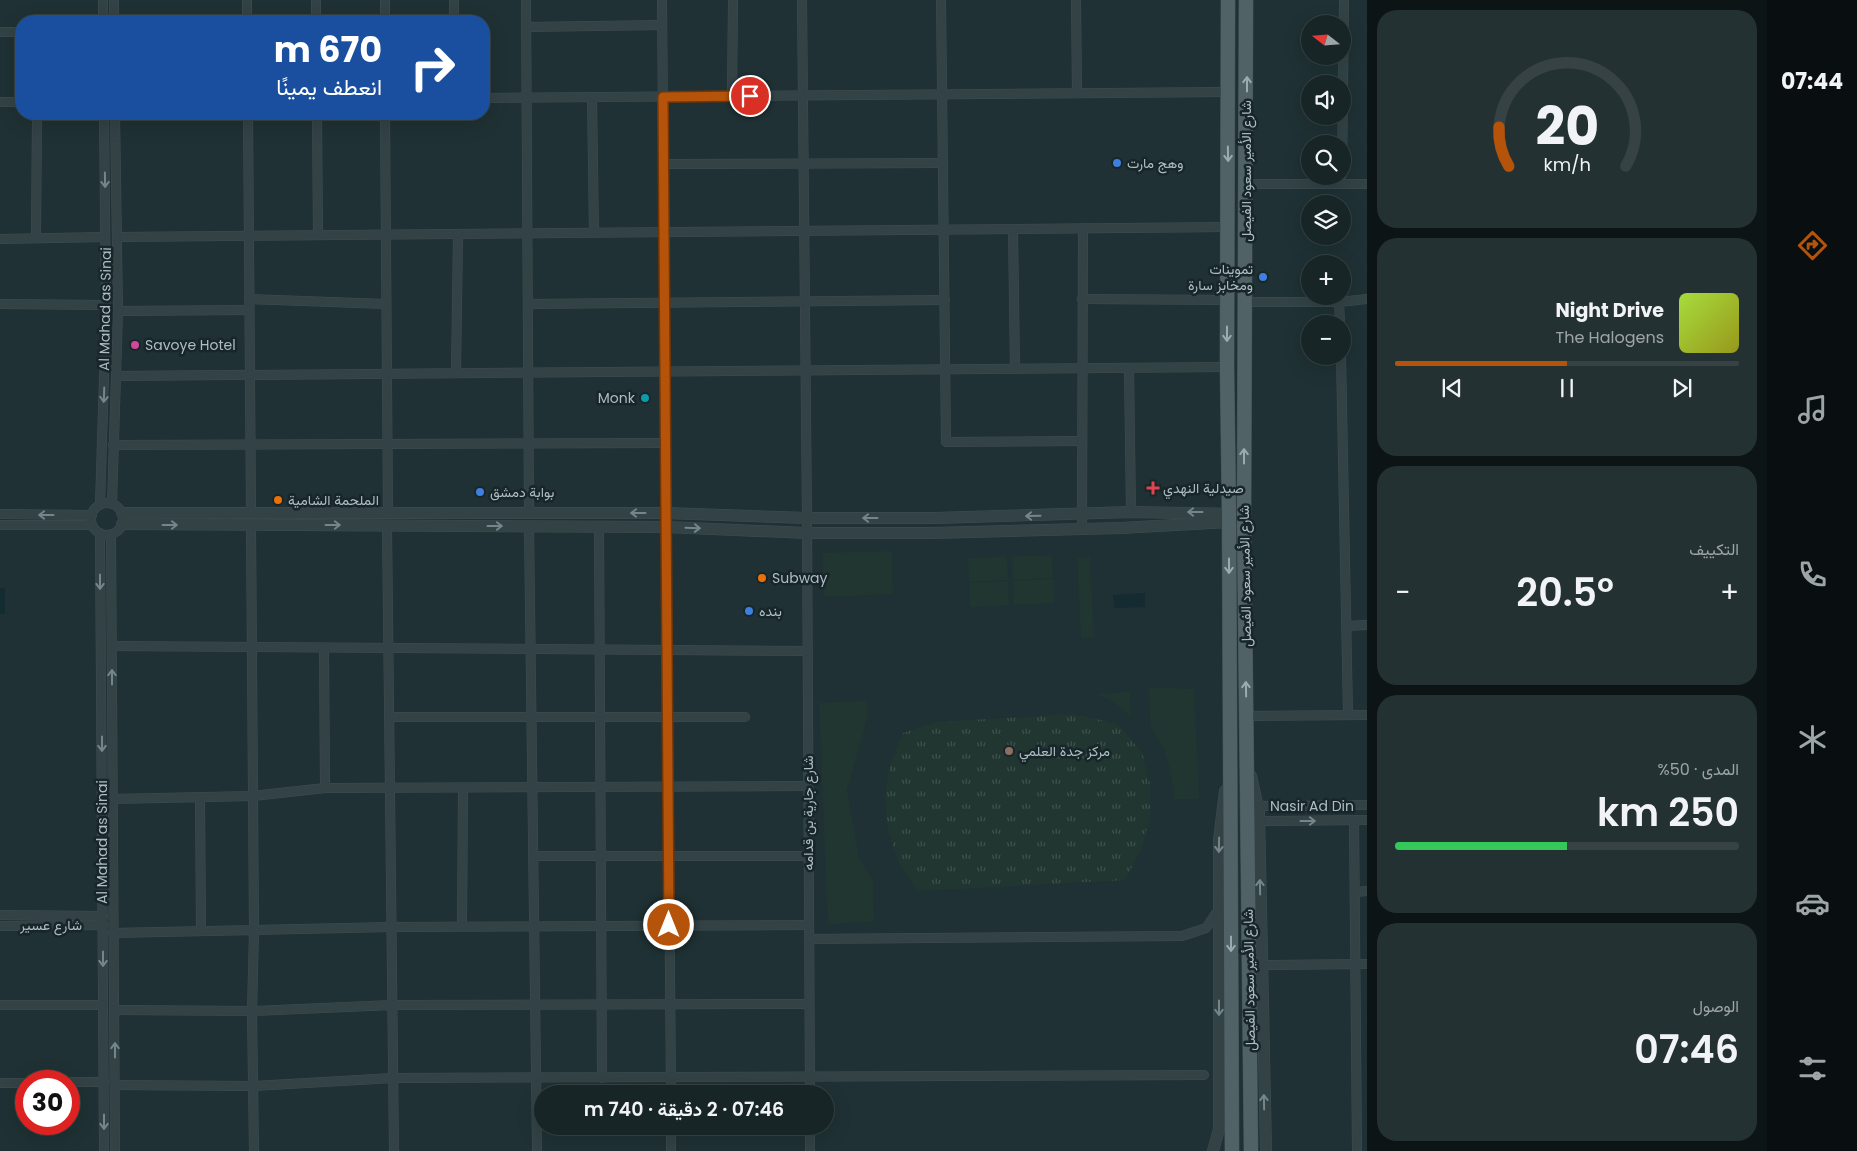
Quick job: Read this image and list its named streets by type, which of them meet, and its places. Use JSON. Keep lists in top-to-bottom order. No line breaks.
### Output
{"streets":{"main road":["شارع الأمير سعود الفيصل"],"street":["Al Mahad as Sinai","Nasir Ad Din","شارع جارية بن قدامه","شارع عسير"]},"crossings":[["Al Mahad as Sinai","شارع عسير"]],"places":{"other":["وهج مارت","تموينات ومخابز سارة","Savoye Hotel","Monk","بوابة دمشق","الملحمة الشامية","Subway","بنده","مركز جدة العلمي"],"health":["صيدلية النهدي"]},"north":"left","page":{"tabs":"07:44","map_buttons":["+","−"],"turn":["670 m","انعطف يمينًا"],"song":["Night Drive","The Halogens"],"tile":["التكييف",["المدى · 50%","250 km"],["الوصول","07:46"]],"heat":["−","20.5°","+"],"limit":"30","trip":"07:46 · 2 دقيقة · 740 m","gauge":["20","km/h"]}}
